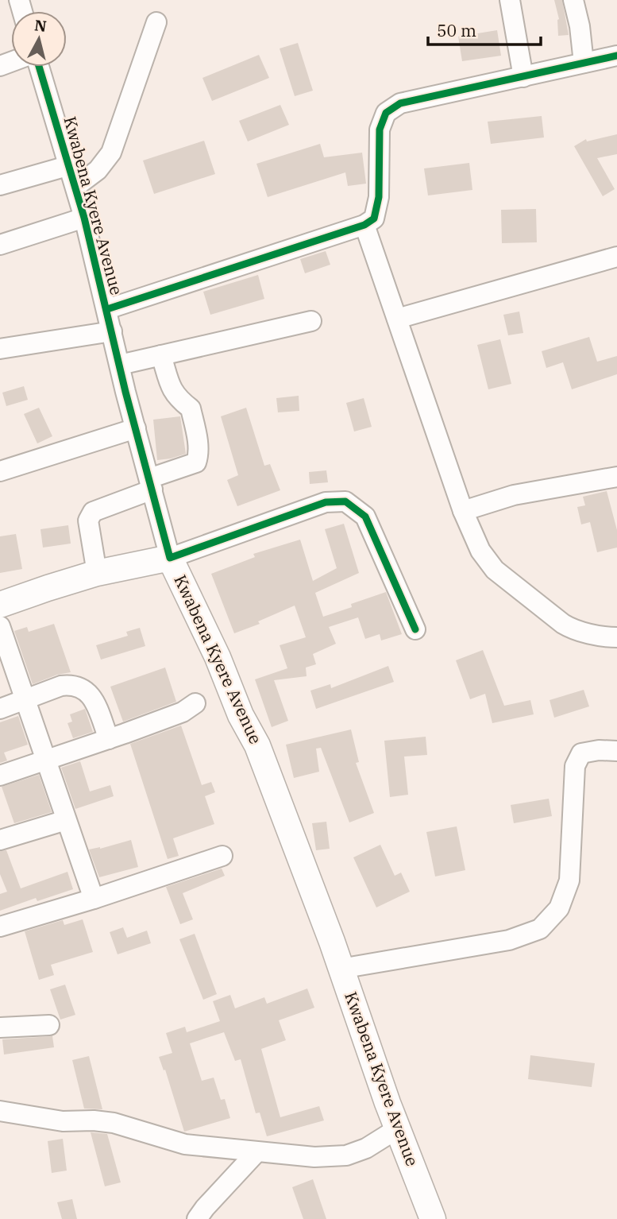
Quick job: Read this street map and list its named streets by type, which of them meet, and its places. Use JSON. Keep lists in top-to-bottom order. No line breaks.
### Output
{"streets":{"main road":["Kwabena Kyere Avenue"]},"scale_bar":"50 m","north":"top"}
